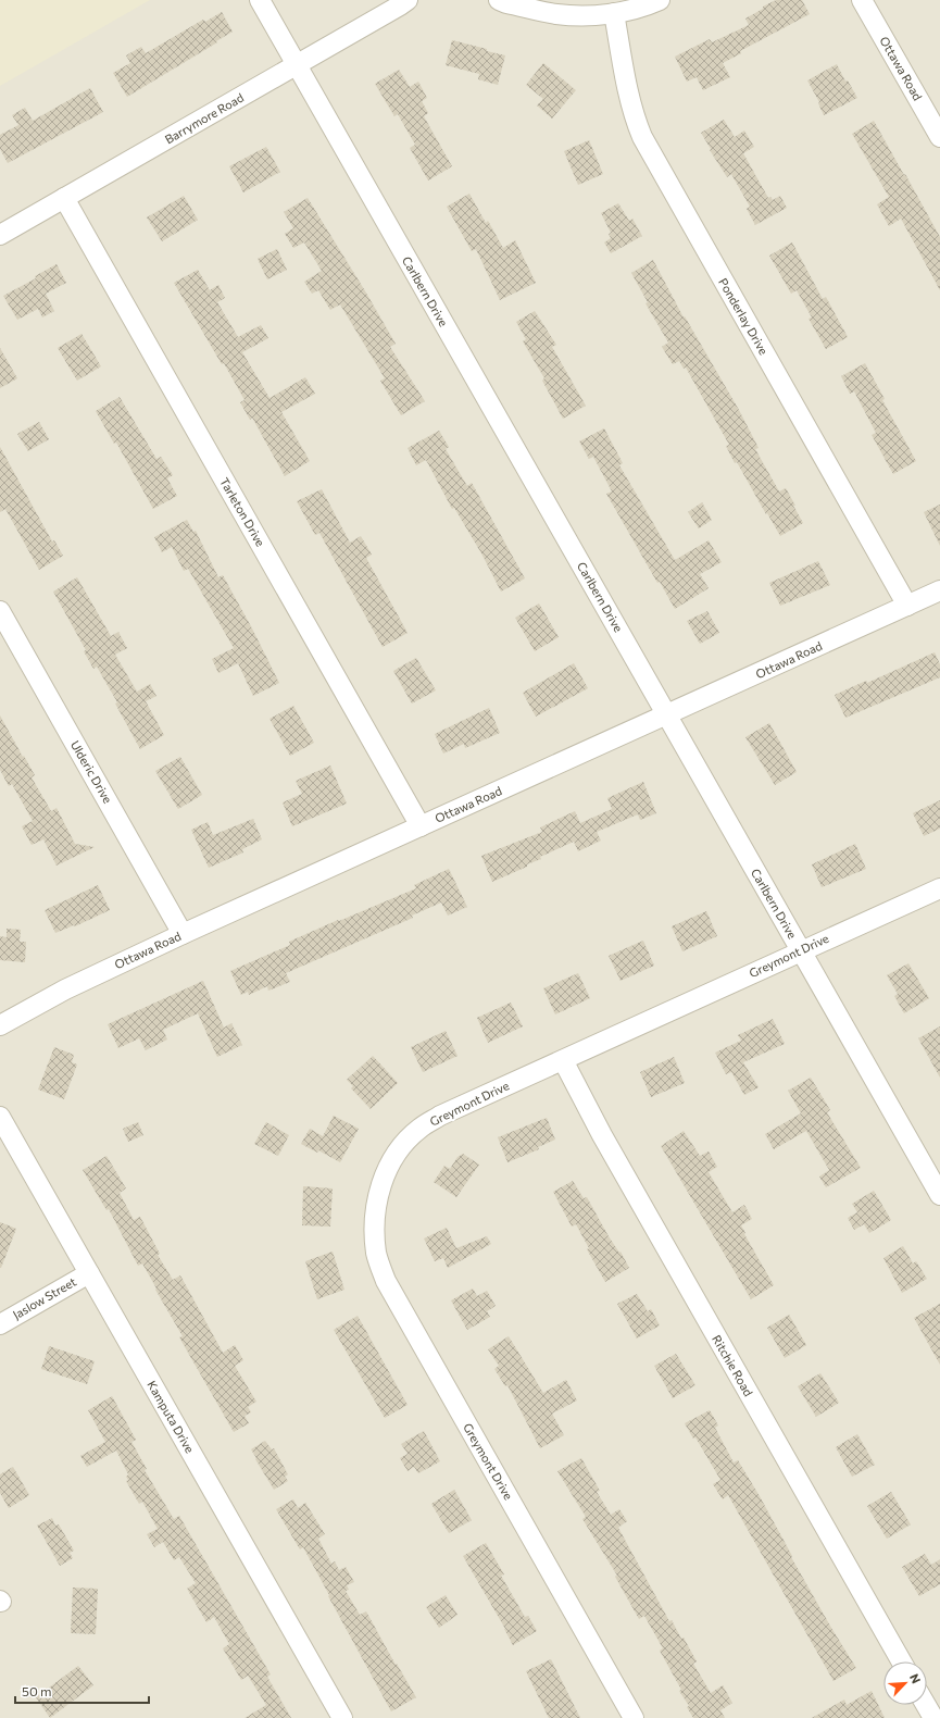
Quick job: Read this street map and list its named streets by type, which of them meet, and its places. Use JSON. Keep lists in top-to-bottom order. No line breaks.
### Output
{"streets":{"street":["Ottawa Road","Barrymore Road","Carlbern Drive","Ponderlay Drive","Tarleton Drive","Ulderic Drive","Greymont Drive","Jaslow Street","Ritchie Road","Kamputa Drive"]},"crossings":[["Ottawa Road","Carlbern Drive"],["Ottawa Road","Ponderlay Drive"],["Ottawa Road","Tarleton Drive"],["Ottawa Road","Ulderic Drive"],["Barrymore Road","Carlbern Drive"],["Barrymore Road","Tarleton Drive"],["Carlbern Drive","Greymont Drive"],["Greymont Drive","Ritchie Road"],["Jaslow Street","Kamputa Drive"]],"scale_bar":"50 m","north":"top right"}
